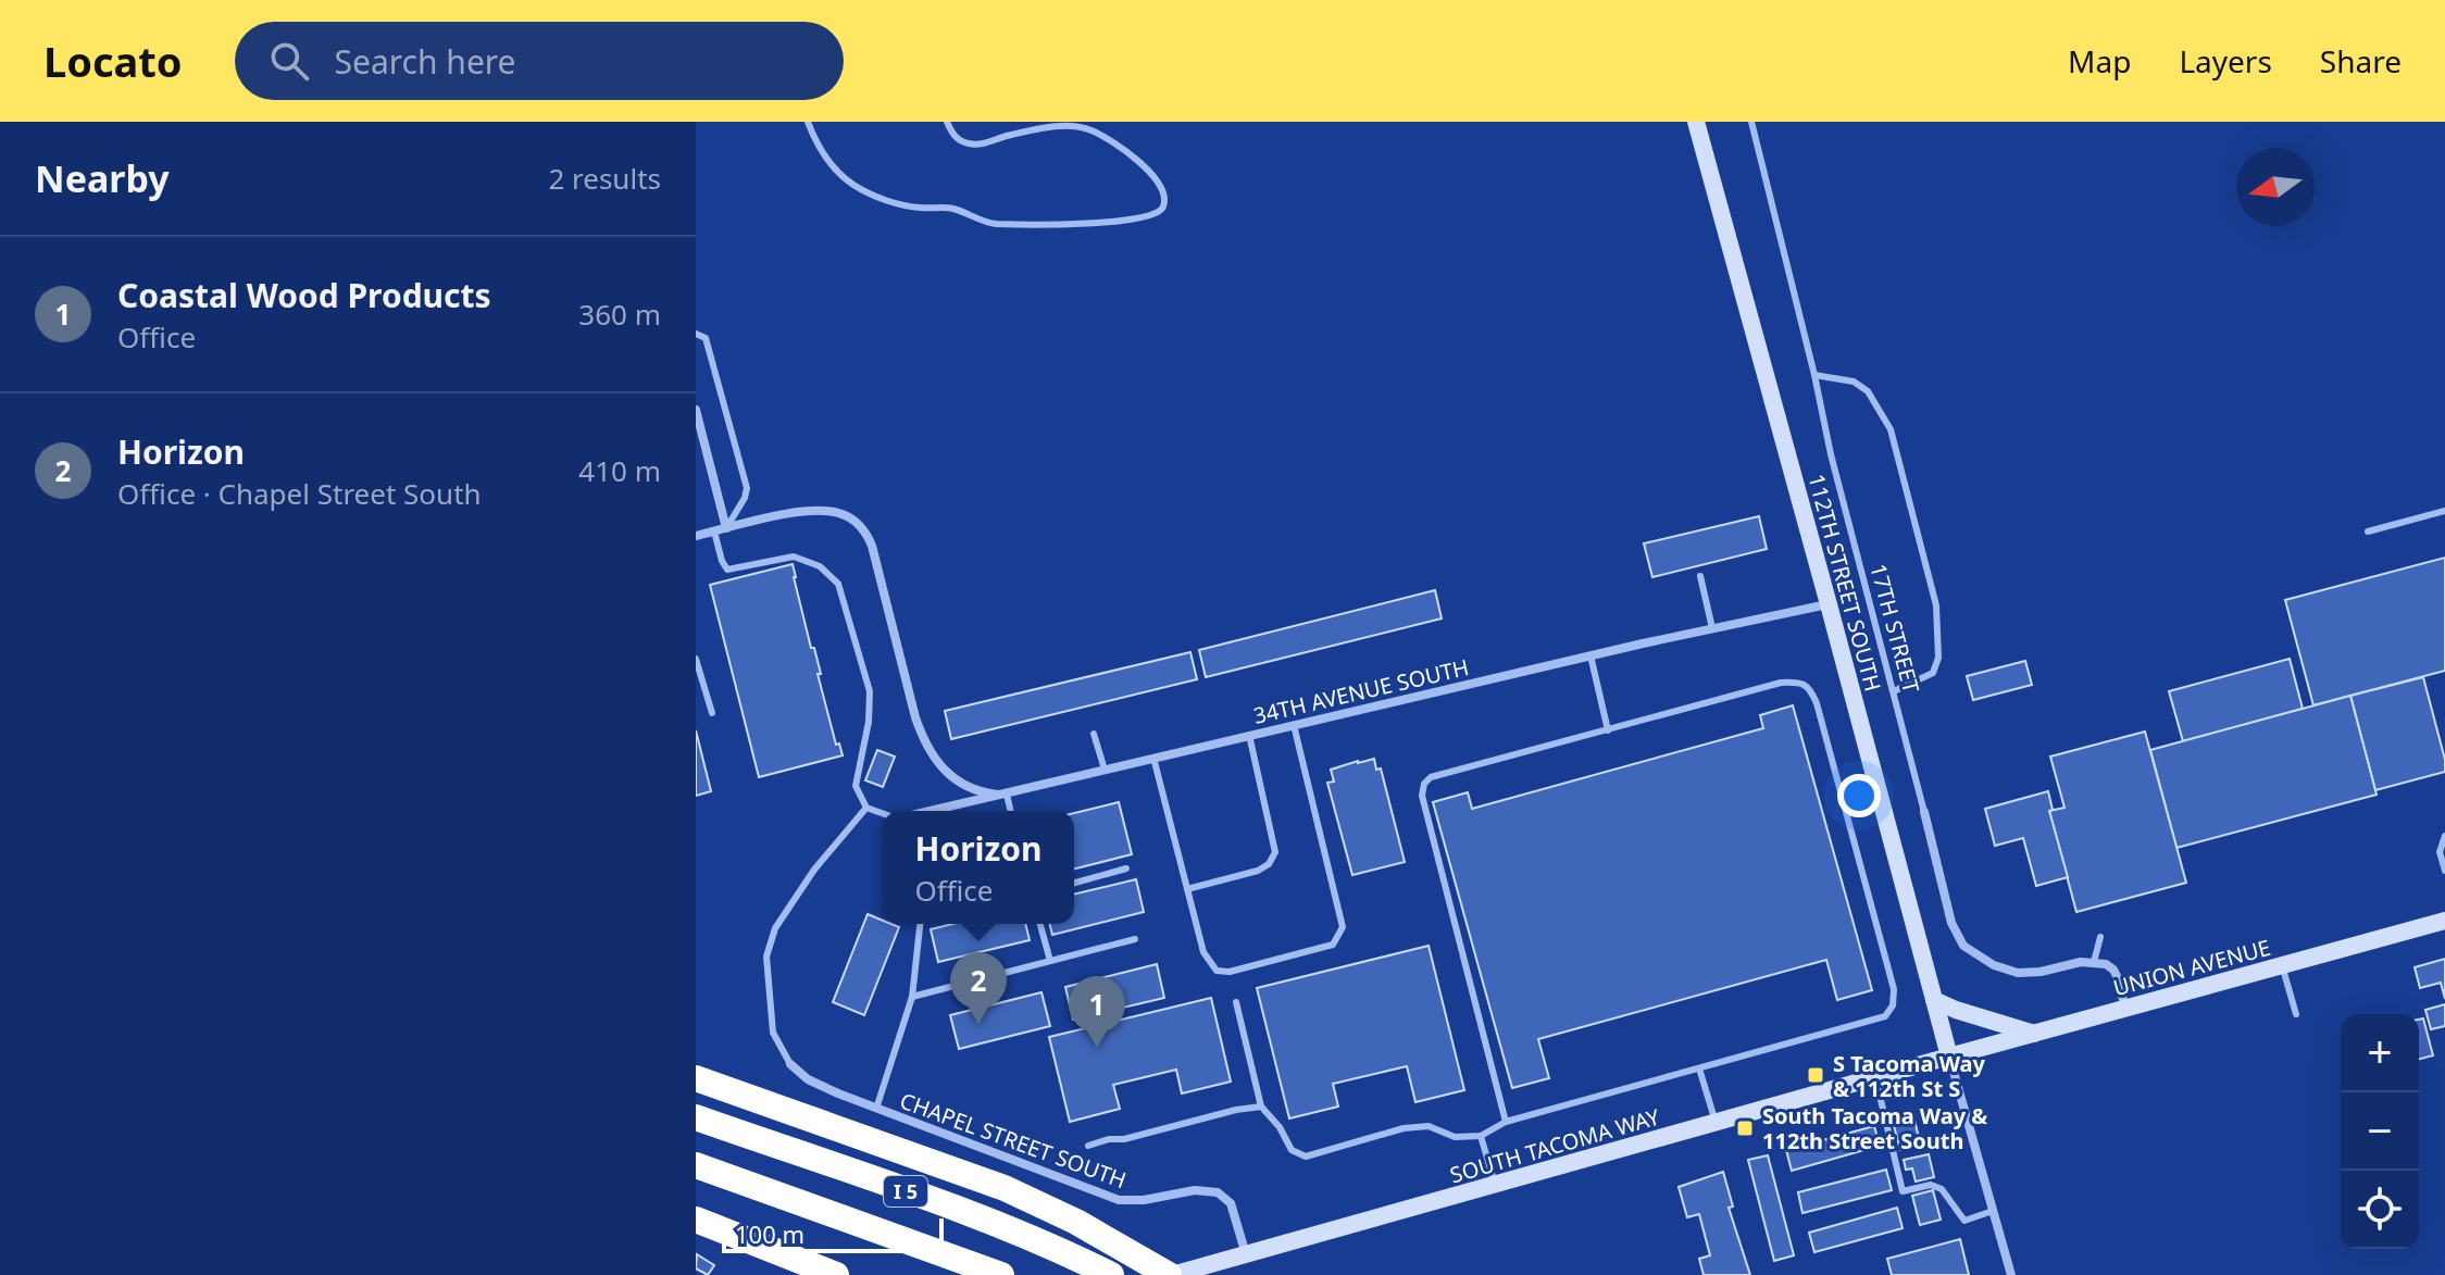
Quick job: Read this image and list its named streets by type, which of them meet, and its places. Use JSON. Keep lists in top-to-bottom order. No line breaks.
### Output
{"streets":{"highway":["I 5"],"street":["112TH STREET SOUTH","17TH STREET","34TH AVENUE SOUTH","UNION AVENUE","CHAPEL STREET SOUTH","SOUTH TACOMA WAY"]},"crossings":[["112TH STREET SOUTH","34TH AVENUE SOUTH"],["112TH STREET SOUTH","UNION AVENUE"],["112TH STREET SOUTH","SOUTH TACOMA WAY"],["UNION AVENUE","SOUTH TACOMA WAY"],["CHAPEL STREET SOUTH","SOUTH TACOMA WAY"]],"places":{"transit":["S Tacoma Way & 112th St S","South Tacoma Way & 112th Street South"]},"scale_bar":"100 m","north":"left","page":{"header":"Locato","search":"Search here","nav":["Map","Layers","Share"],"heading":["Nearby","2 results"],"list":[{"mark":"1","name":"Coastal Wood Products","note":"Office","value":"360 m"},{"mark":"2","name":"Horizon","note":"Office · Chapel Street South","value":"410 m"}],"popup":["Horizon","Office"],"pins":["2","1"],"map_buttons":["+","−"],"scale":"100 m"}}
